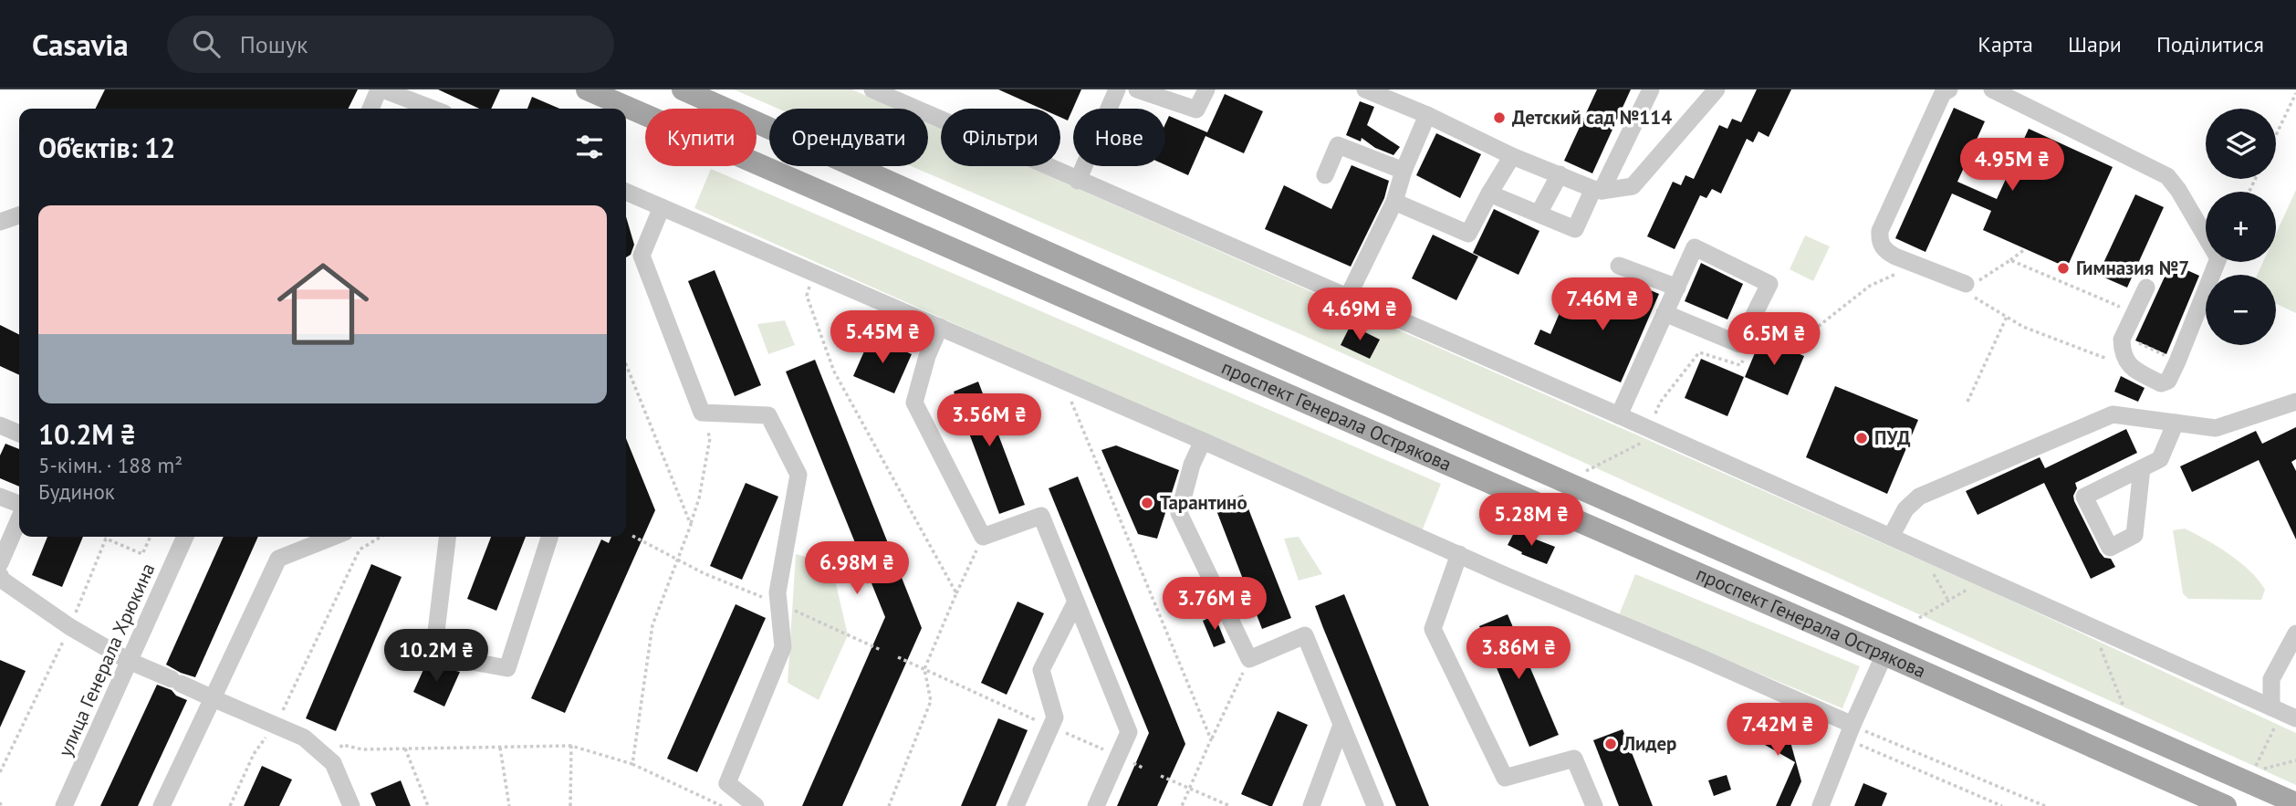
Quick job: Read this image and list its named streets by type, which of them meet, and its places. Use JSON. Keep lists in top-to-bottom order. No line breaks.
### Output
{"streets":{"main road":["проспект Генерала Острякова"],"street":["улица Генерала Хрюкина"]},"places":["Детский сад №114","Гимназия №7","ПУД","Тарантино","Лидер"],"page":{"header":"Casavia","search":"Пошук","nav":["Карта","Шари","Поділитися"],"map_buttons":["+","−"],"chip":["Купити","Орендувати","Фільтри","Нове"],"heading":"Об’єктів: 12","price":["4.95M ₴","7.46M ₴","4.69M ₴","5.45M ₴","6.5M ₴","3.56M ₴","5.28M ₴","6.98M ₴","3.76M ₴","3.86M ₴","10.2M ₴","7.42M ₴"],"list":[{"name":"10.2M ₴","note":"5-кімн. · 188 m² · Будинок"}]}}
